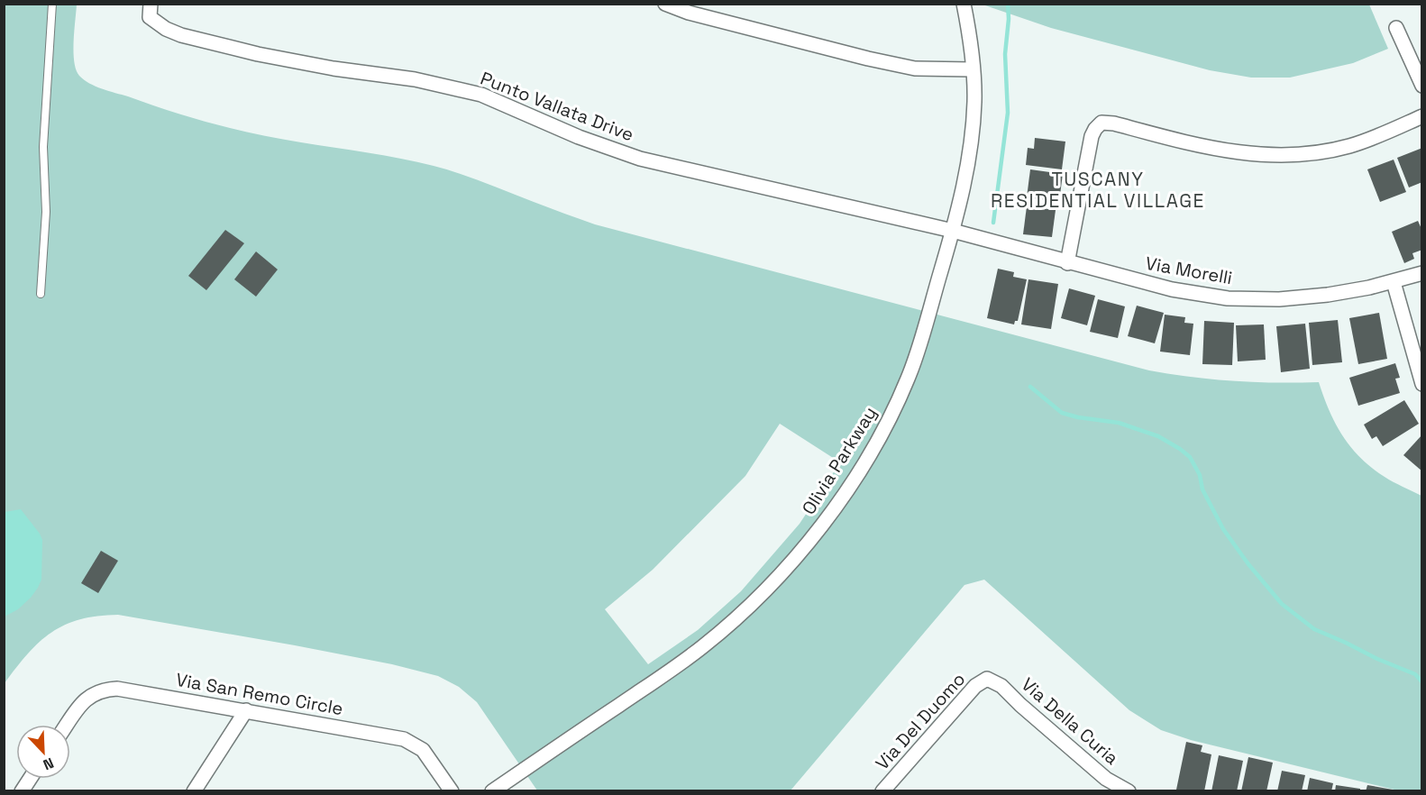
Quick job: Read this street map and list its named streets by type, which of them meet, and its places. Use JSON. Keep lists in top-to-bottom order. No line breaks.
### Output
{"streets":{"street":["Punto Vallata Drive","Via Morelli","Olivia Parkway","Via San Remo Circle","Via Del Duomo","Via Della Curia"]},"crossings":[["Punto Vallata Drive","Via Morelli"],["Punto Vallata Drive","Olivia Parkway"],["Via Morelli","Olivia Parkway"],["Via Del Duomo","Via Della Curia"]],"districts":["TUSCANY RESIDENTIAL VILLAGE"],"north":"bottom right"}
